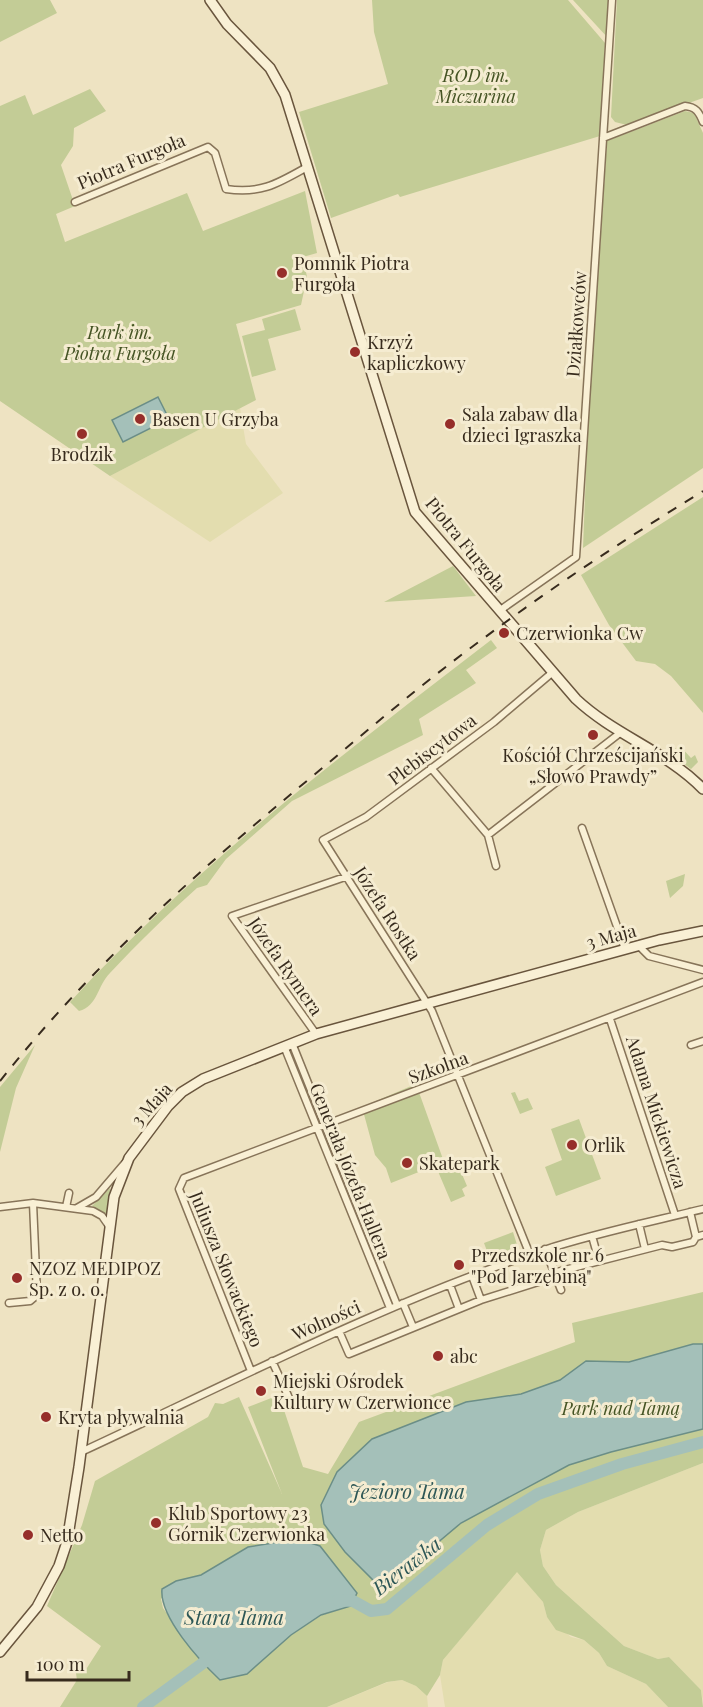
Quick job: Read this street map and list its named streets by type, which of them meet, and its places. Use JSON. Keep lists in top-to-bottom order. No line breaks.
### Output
{"streets":{"main road":["Piotra Furgoła","3 Maja"],"street":["Działkowców","Plebiscytowa","Józefa Rostka","Józefa Rymera","Szkolna","Adama Mickiewicza","Generała Józefa Hallera","Juliusza Słowackiego","Wolności"]},"crossings":[["Piotra Furgoła","Działkowców"],["Piotra Furgoła","Plebiscytowa"],["Plebiscytowa","Józefa Rostka"],["Józefa Rostka","3 Maja"],["Józefa Rostka","Józefa Rymera"],["Józefa Rostka","Szkolna"],["Józefa Rostka","Wolności"],["3 Maja","Józefa Rymera"],["3 Maja","Generała Józefa Hallera"],["3 Maja","Wolności"],["Szkolna","Adama Mickiewicza"],["Szkolna","Generała Józefa Hallera"],["Szkolna","Juliusza Słowackiego"],["Adama Mickiewicza","Wolności"],["Generała Józefa Hallera","Wolności"],["Juliusza Słowackiego","Wolności"]],"water":["Jezioro Tama","Bierawka","Stara Tama"],"parks":["ROD im. Miczurina","Park im. Piotra Furgoła","Park nad Tamą"],"places":["Pomnik Piotra Furgoła","Krzyż kapliczkowy","Basen U Grzyba","Sala zabaw dla dzieci Igraszka","Brodzik","Czerwionka Cw","Kościół Chrześcijański „Słowo Prawdy”","Orlik","Skatepark","Przedszkole nr 6 \"Pod Jarzębiną\"","NZOZ MEDIPOZ Sp. z o. o.","abc","Miejski Ośrodek Kultury w Czerwionce","Kryta pływalnia","Klub Sportowy 23 Górnik Czerwionka","Netto"],"scale_bar":"100 m"}
